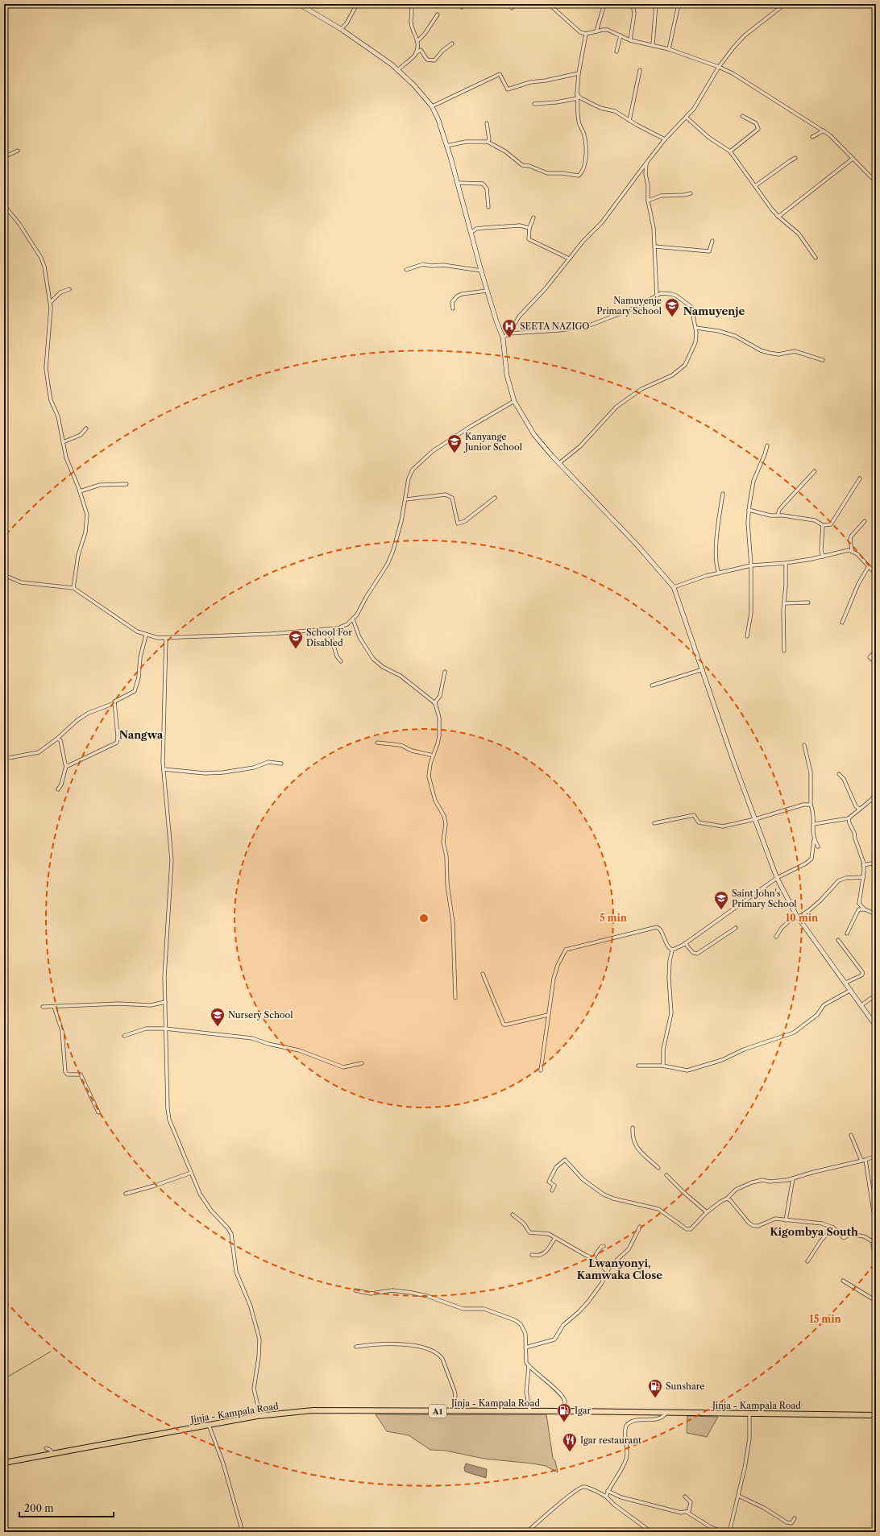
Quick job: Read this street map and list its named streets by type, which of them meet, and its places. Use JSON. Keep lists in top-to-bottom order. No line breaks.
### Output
{"streets":{"highway":["Jinja - Kampala Road","A1"]},"districts":["Namuyenje","Nangwa","Kigombya South","Lwanyonyi, Kamwaka Close"],"places":{"school or university":["Namuyenje Primary School","Kanyange Junior School","School For Disabled","Saint John's Primary School","Nursery School"],"hospital":["SEETA NAZIGO"],"fuel station":["Sunshare","Igar"],"restaurant":["Igar restaurant"]},"scale_bar":"200 m","rings":["5 min","10 min","15 min"]}
